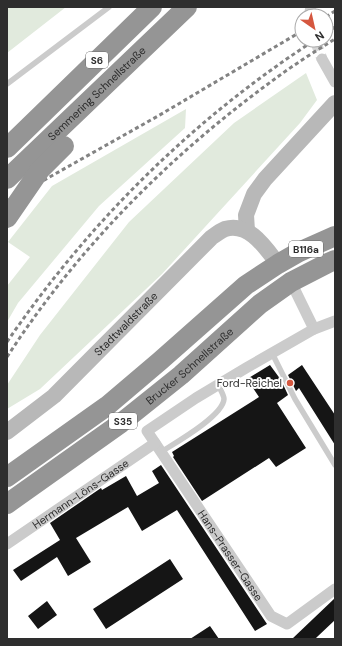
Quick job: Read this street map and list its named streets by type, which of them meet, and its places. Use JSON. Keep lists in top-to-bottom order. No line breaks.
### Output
{"streets":{"highway":["S6","Semmering Schnellstraße","B116a","Brucker Schnellstraße","S35"],"street":["Stadtwaldstraße","Hermann-Löns-Gasse","Hans-Prasser-Gasse"]},"crossings":[["B116a","Brucker Schnellstraße"],["Hermann-Löns-Gasse","Hans-Prasser-Gasse"]],"places":["Ford-Reichel"],"north":"bottom right"}
